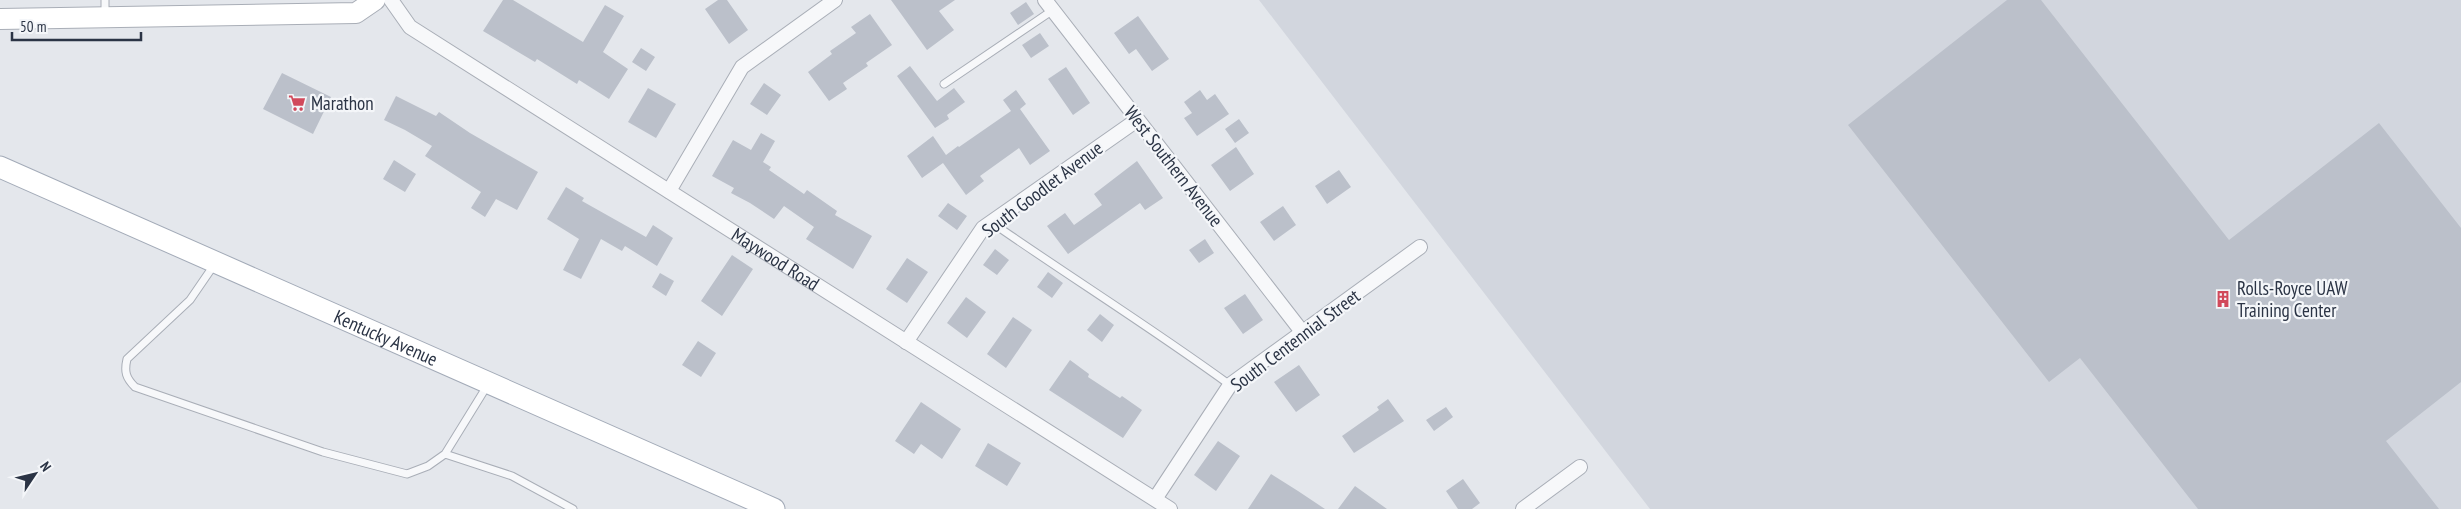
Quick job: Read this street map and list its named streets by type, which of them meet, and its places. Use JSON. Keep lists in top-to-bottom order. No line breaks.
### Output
{"streets":{"main road":["Kentucky Avenue"],"street":["West Southern Avenue","South Goodlet Avenue","Maywood Road","South Centennial Street"]},"crossings":[["West Southern Avenue","South Goodlet Avenue"],["West Southern Avenue","South Centennial Street"],["South Goodlet Avenue","Maywood Road"],["Maywood Road","South Centennial Street"]],"places":{"supermarket":["Marathon"],"building":["Rolls-Royce UAW Training Center"]},"scale_bar":"50 m","north":"top right"}
